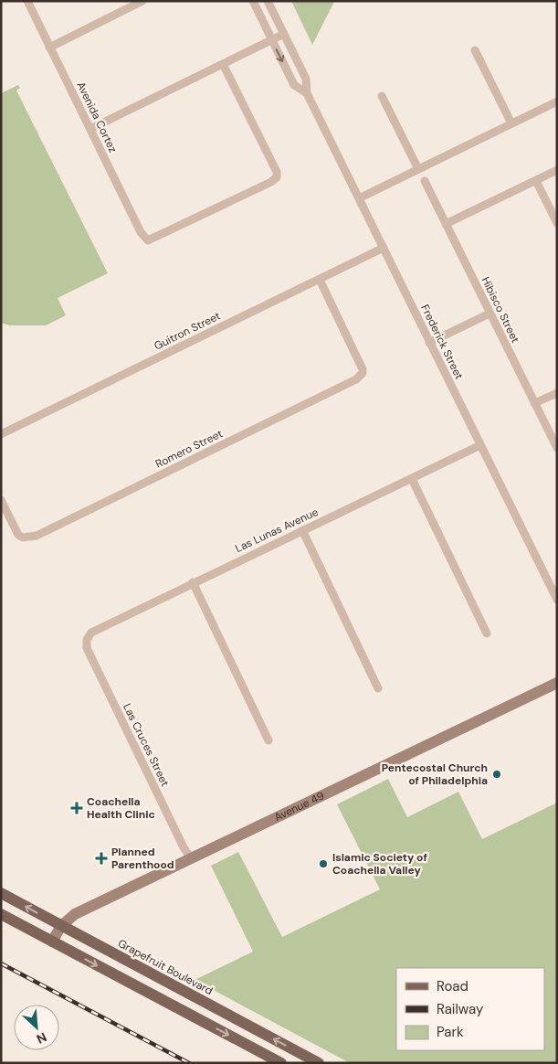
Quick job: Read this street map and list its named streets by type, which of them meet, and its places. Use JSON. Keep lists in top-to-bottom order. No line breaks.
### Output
{"streets":{"main road":["Grapefruit Boulevard"],"street":["Avenida Cortez","Hibisco Street","Guitron Street","Frederick Street","Romero Street","Las Lunas Avenue","Las Cruces Street","Avenue 49"]},"crossings":[["Guitron Street","Frederick Street"],["Guitron Street","Romero Street"],["Frederick Street","Las Lunas Avenue"],["Las Lunas Avenue","Las Cruces Street"],["Las Cruces Street","Avenue 49"],["Avenue 49","Grapefruit Boulevard"]],"places":{"other":["Pentecostal Church of Philadelphia","Islamic Society of Coachella Valley"],"health":["Coachella Health Clinic","Planned Parenthood"]},"legend":["Road","Railway","Park"],"north":"bottom right"}
